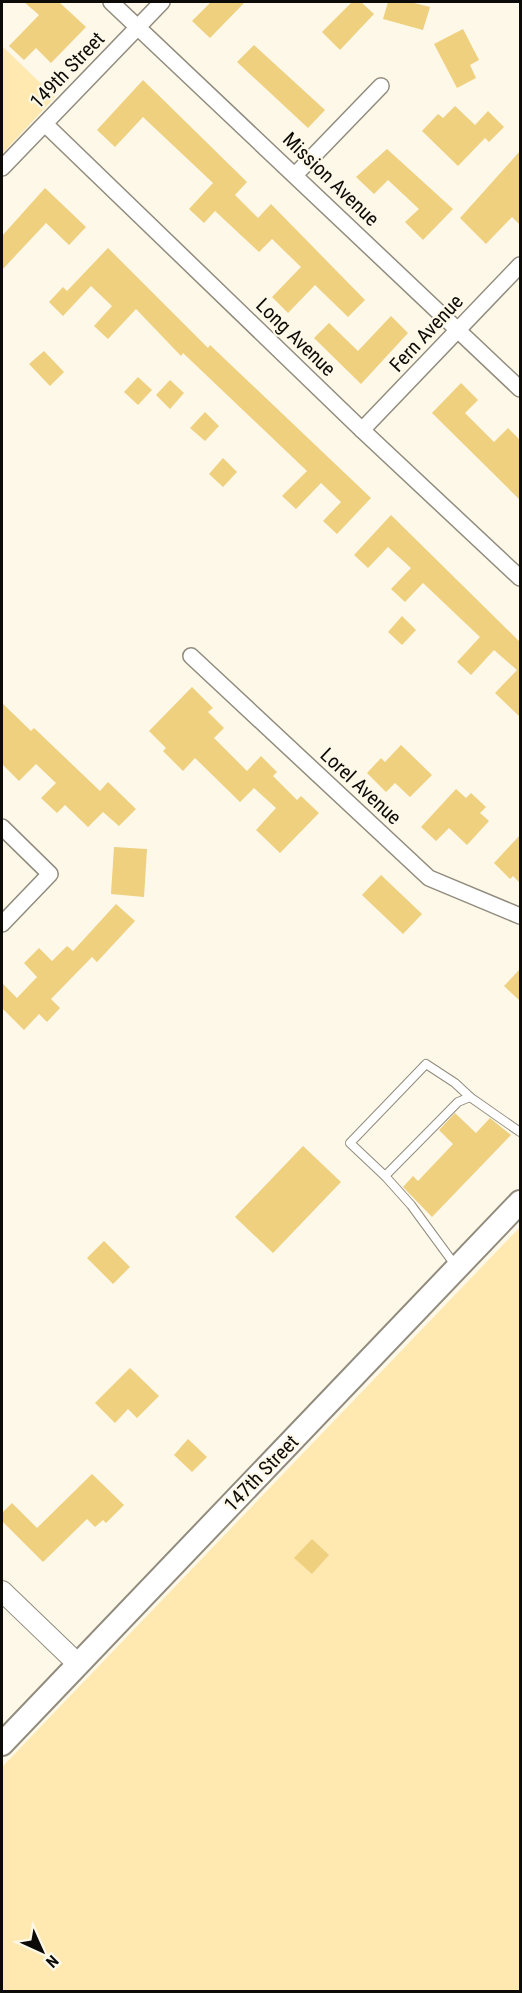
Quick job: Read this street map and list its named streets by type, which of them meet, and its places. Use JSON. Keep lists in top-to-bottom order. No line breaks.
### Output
{"streets":{"main road":["147th Street"],"street":["149th Street","Mission Avenue","Fern Avenue","Long Avenue","Lorel Avenue"]},"crossings":[["149th Street","Mission Avenue"],["149th Street","Long Avenue"],["Mission Avenue","Fern Avenue"],["Fern Avenue","Long Avenue"]],"north":"bottom right"}
